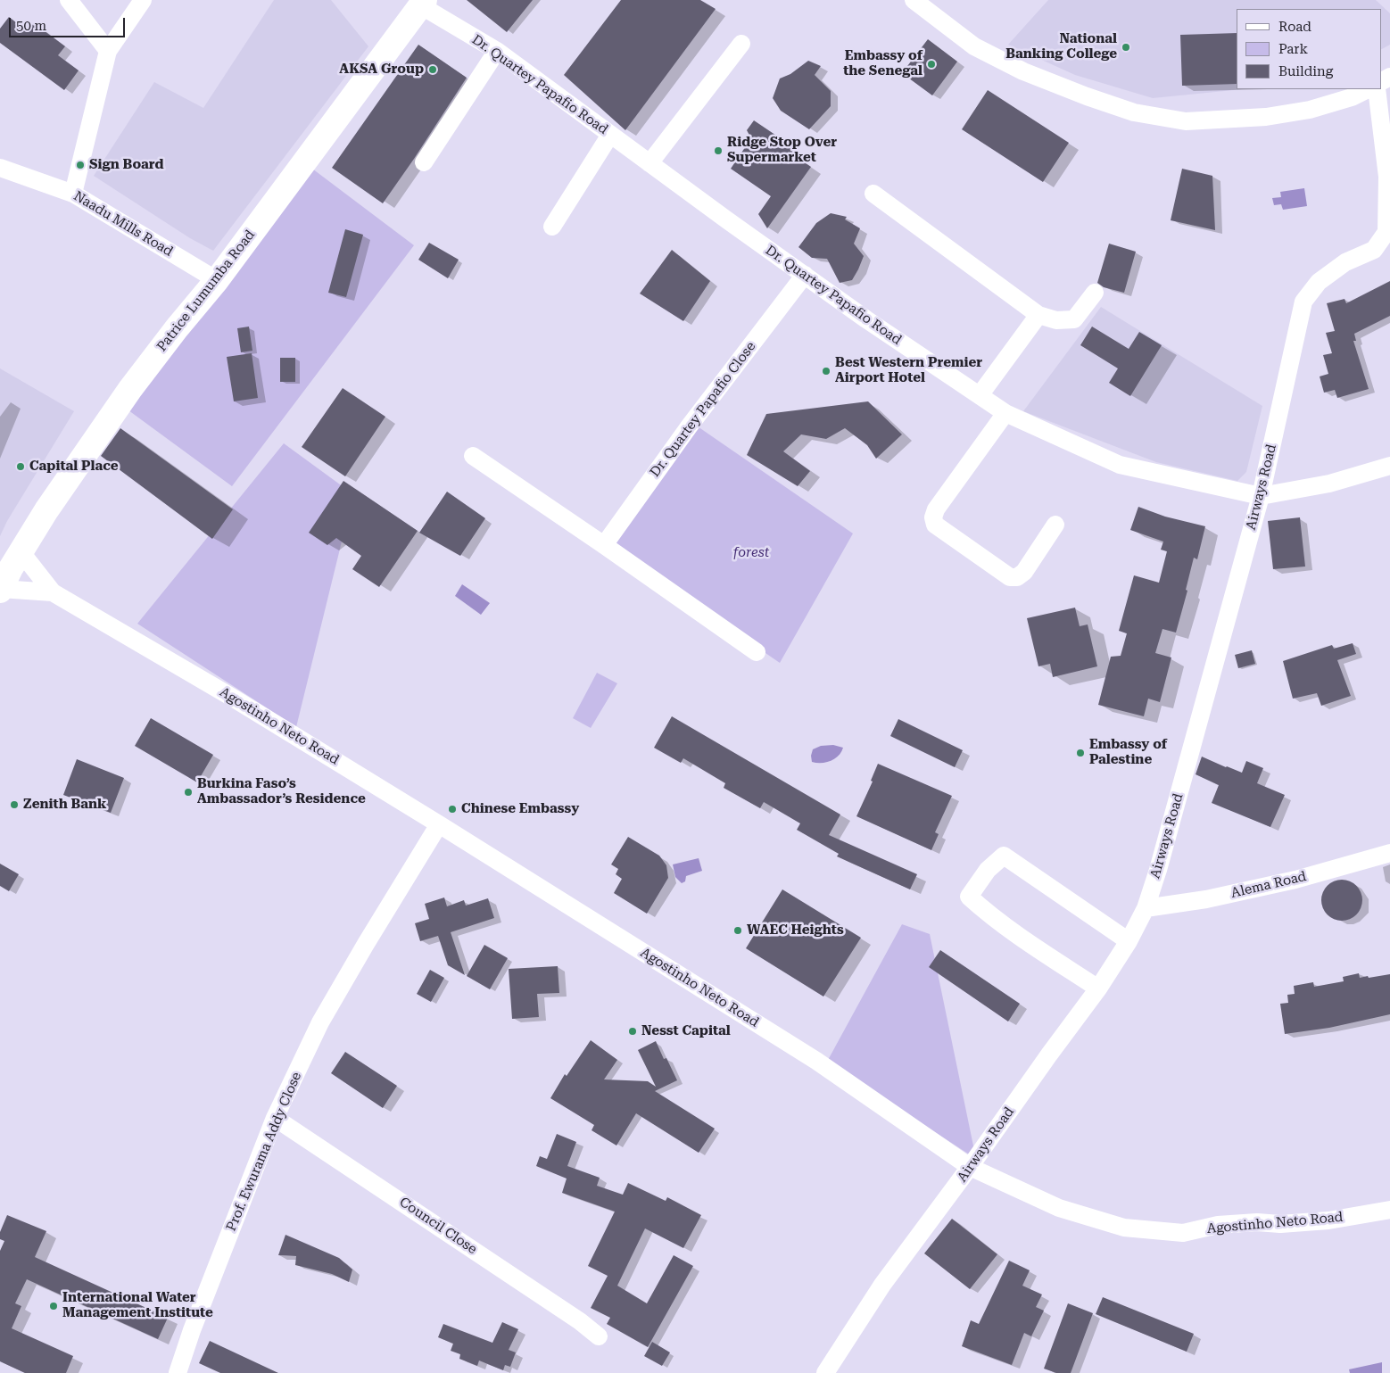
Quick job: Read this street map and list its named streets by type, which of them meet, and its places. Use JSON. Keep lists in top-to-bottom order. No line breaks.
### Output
{"streets":{"street":["Dr. Quartey Papafio Road","Naadu Mills Road","Patrice Lumumba Road","Dr. Quartey Papafio Close","Airways Road","Agostinho Neto Road","Alema Road","Prof. Ewurama Addy Close","Council Close"]},"crossings":[["Dr. Quartey Papafio Road","Patrice Lumumba Road"],["Dr. Quartey Papafio Road","Dr. Quartey Papafio Close"],["Dr. Quartey Papafio Road","Airways Road"],["Naadu Mills Road","Patrice Lumumba Road"],["Patrice Lumumba Road","Agostinho Neto Road"],["Airways Road","Agostinho Neto Road"],["Airways Road","Alema Road"],["Agostinho Neto Road","Prof. Ewurama Addy Close"],["Prof. Ewurama Addy Close","Council Close"]],"parks":["forest"],"places":["National Banking College","Embassy of the Senegal","AKSA Group","Ridge Stop Over Supermarket","Sign Board","Best Western Premier Airport Hotel","Capital Place","Embassy of Palestine","Burkina Faso’s Ambassador’s Residence","Zenith Bank","Chinese Embassy","WAEC Heights","Nesst Capital","International Water Management Institute"],"legend":["Road","Park","Building"],"scale_bar":"50 m"}
